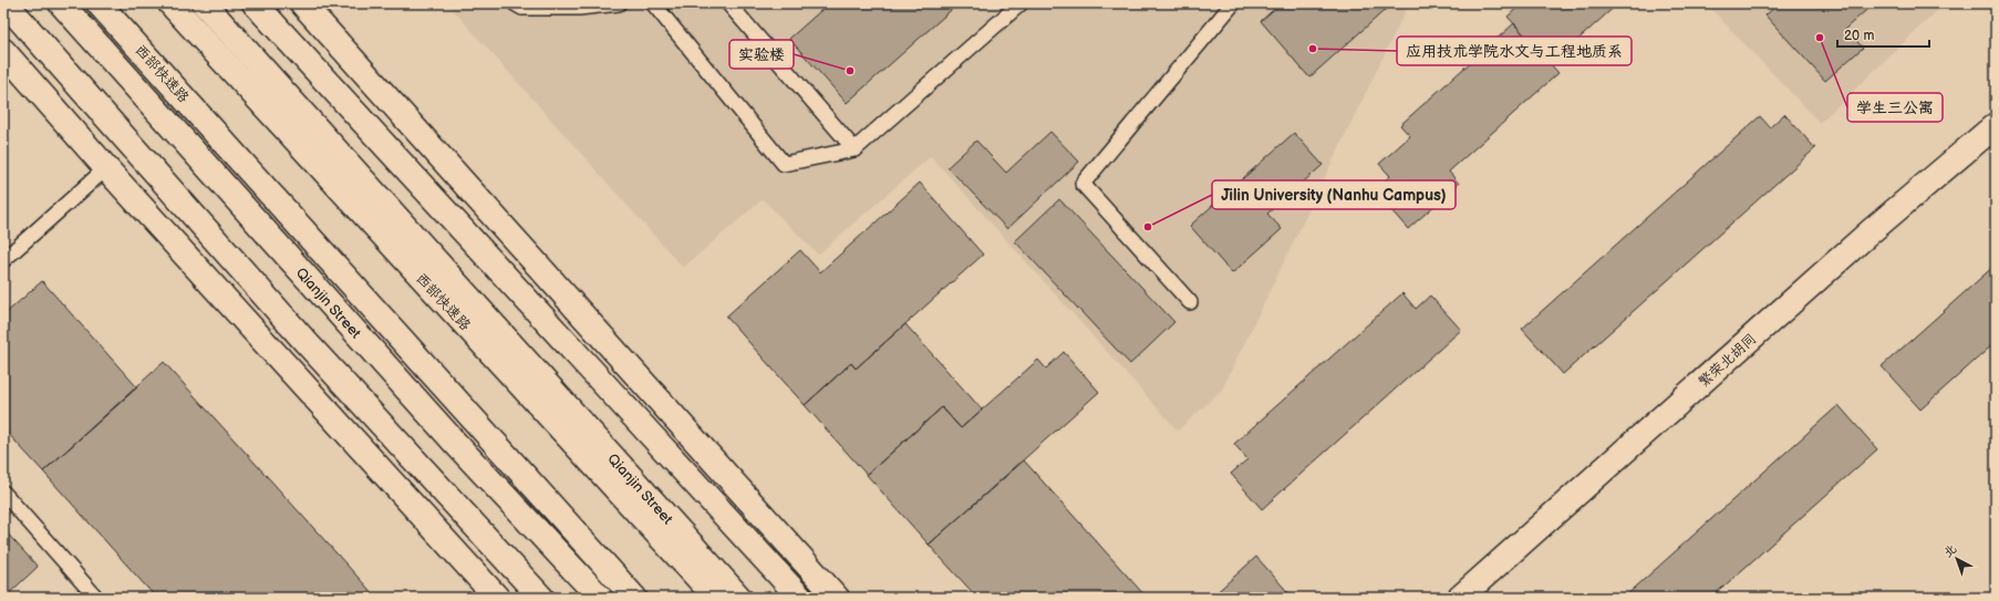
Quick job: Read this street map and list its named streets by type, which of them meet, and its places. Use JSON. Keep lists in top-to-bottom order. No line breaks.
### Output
{"streets":{"main road":["西部快速路","Qianjin Street","繁荣北胡同"]},"places":["学生三公寓","应用技术学院水文与工程地质系","实验楼","Jilin University (Nanhu Campus)"],"scale_bar":"20 m","north":"top left"}
